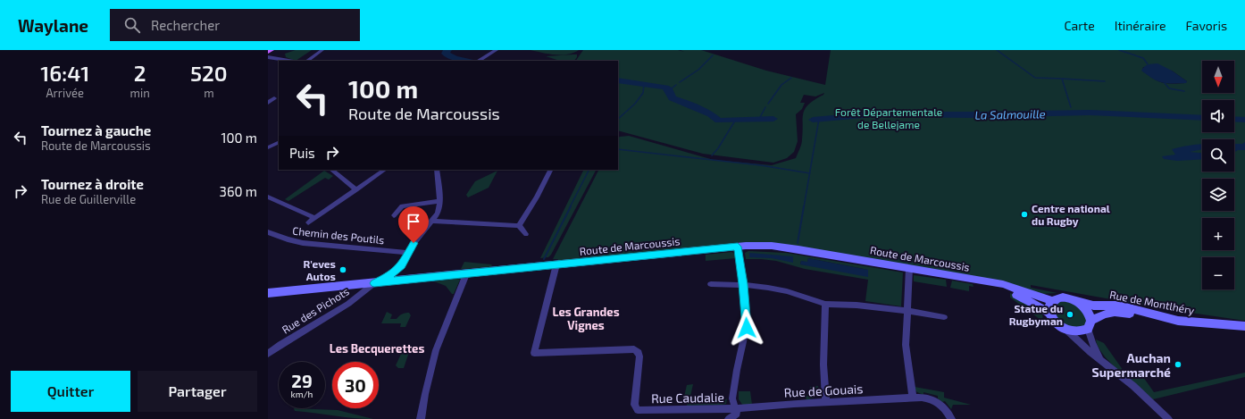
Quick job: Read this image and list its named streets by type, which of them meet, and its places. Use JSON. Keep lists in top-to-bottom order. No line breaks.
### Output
{"streets":{"main road":["Route de Marcoussis","Rue de Montlhéry"],"street":["Chemin des Poutils","Rue des Pichots","Rue de Gouais","Rue Caudalie"]},"crossings":[["Chemin des Poutils","Rue des Pichots"],["Route de Marcoussis","Rue des Pichots"],["Route de Marcoussis","Rue Caudalie"],["Rue de Gouais","Rue Caudalie"]],"districts":["Les Grandes Vignes","Les Becquerettes"],"water":["La Salmouille"],"parks":["Forêt Départementale de Bellejame"],"places":["Centre national du Rugby","R'eves Autos","Statue du Rugbyman","Auchan Supermarché"],"north":"bottom","page":{"header":"Waylane","search":"Rechercher","nav":["Carte","Itinéraire","Favoris"],"eta":["16:41","Arrivée","2","min","520","m"],"map_buttons":["+","−"],"turn":["100 m","Route de Marcoussis"],"list":[{"name":"Tournez à gauche","note":"Route de Marcoussis","value":"100 m"},{"name":"Tournez à droite","note":"Rue de Guillerville","value":"360 m"}],"then":"Puis","speed":"29 km/h","limit":"30","buttons":["Quitter","Partager"]}}
